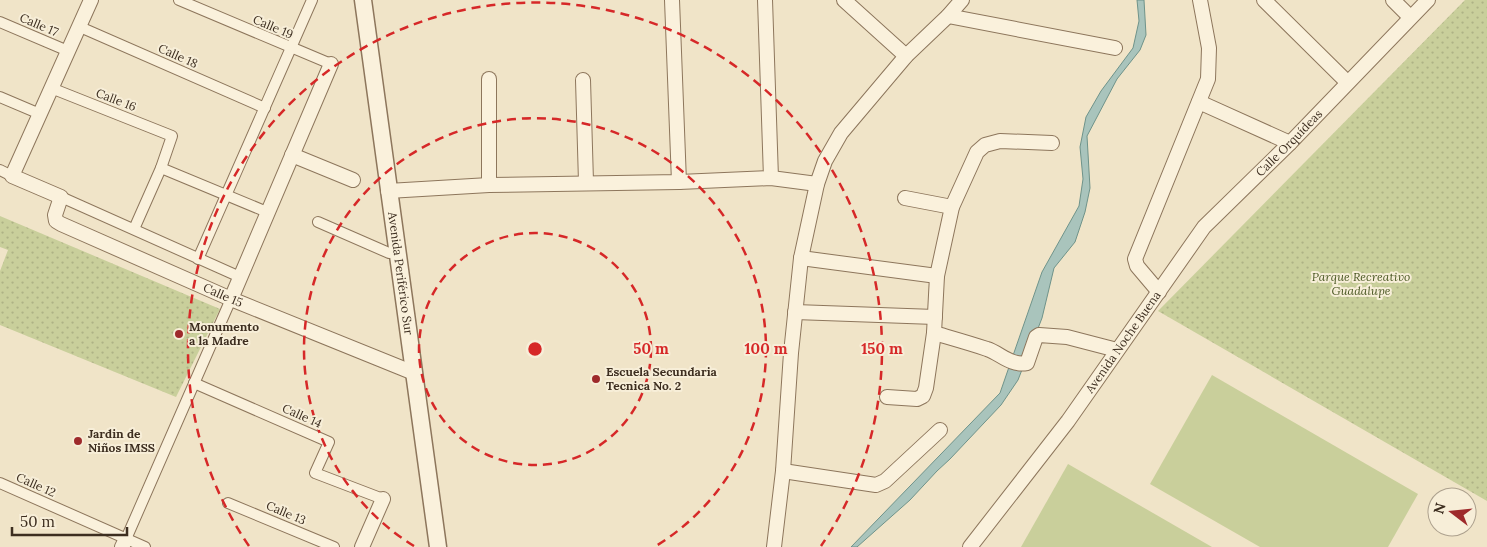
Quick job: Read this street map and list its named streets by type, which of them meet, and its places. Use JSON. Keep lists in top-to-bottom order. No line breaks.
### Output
{"streets":{"street":["Calle 17","Calle 19","Calle 18","Calle 16","Calle Orquídeas","Avenida Periférico Sur","Calle 15","Avenida Noche Buena","Calle 14","Calle 12","Calle 13"]},"crossings":[["Calle Orquídeas","Avenida Noche Buena"],["Avenida Periférico Sur","Calle 15"]],"parks":["Parque Recreativo Guadalupe"],"places":["Monumento a la Madre","Escuela Secundaria Tecnica No. 2","Jardin de Niños IMSS"],"scale_bar":"50 m","north":"left","rings":["50 m","100 m","150 m"]}
